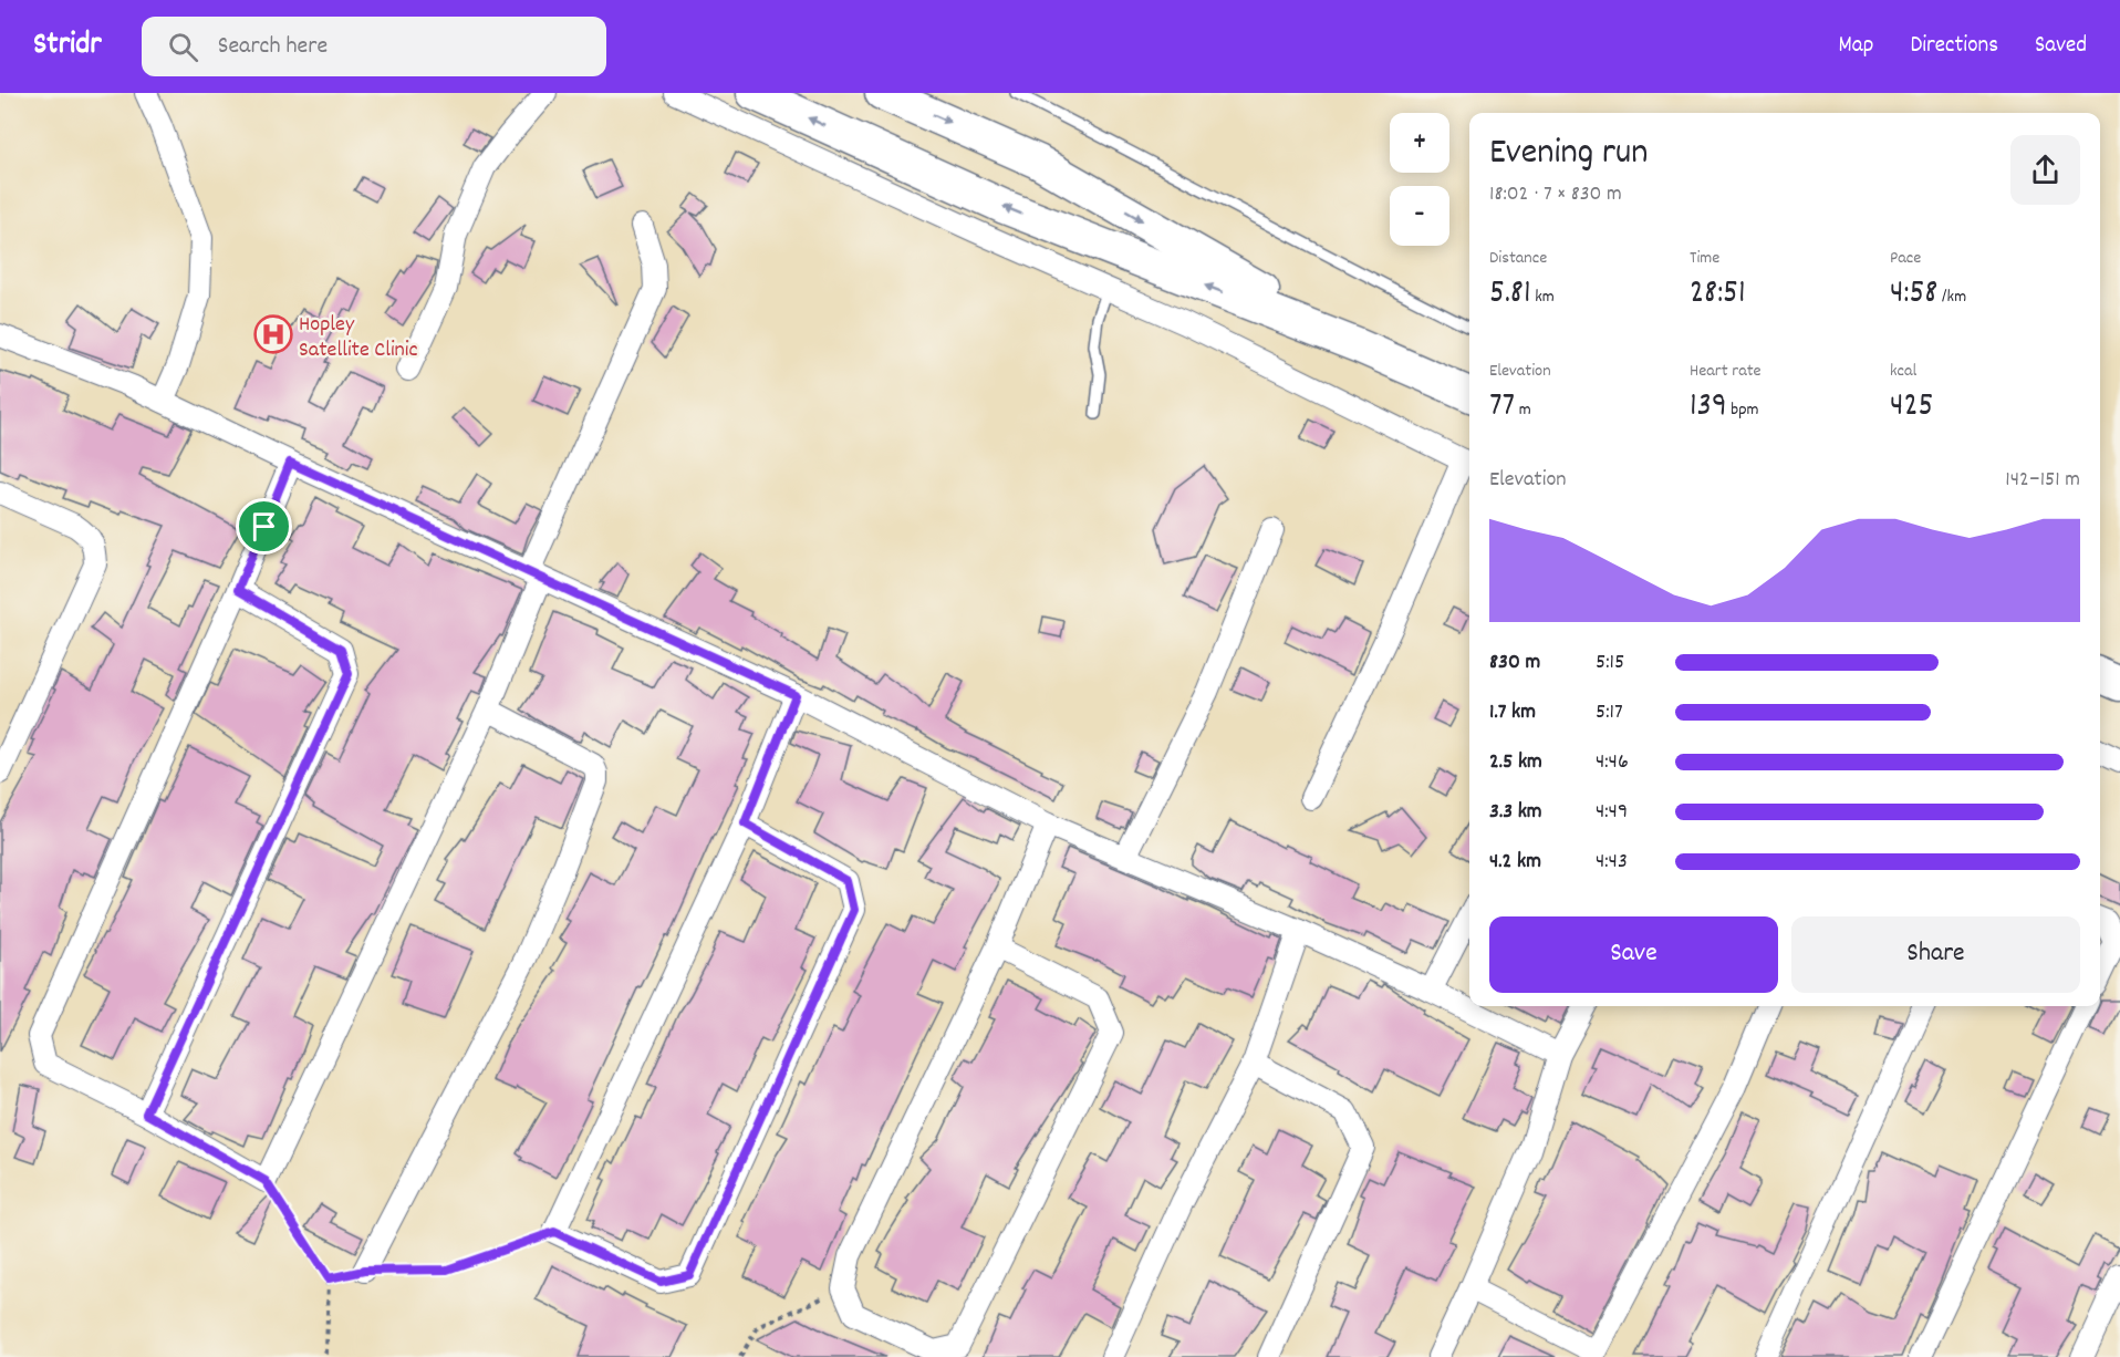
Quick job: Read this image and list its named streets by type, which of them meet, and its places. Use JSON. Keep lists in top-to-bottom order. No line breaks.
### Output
{"places":{"hospital":["Hopley Satellite Clinic"]},"page":{"header":"Stridr","search":"Search here","nav":["Map","Directions","Saved"],"map_buttons":["+","−"],"heading":["Evening run","18:02 · 7 × 830 m"],"stats":[["Distance","5.81 km"],["Time","28:51"],["Pace","4:58 /km"],["Elevation","77 m"],["Heart rate","139 bpm"],["kcal","425"]],"chart":["Elevation","142–151 m"],"list":[{"name":"830 m","note":"5:15"},{"name":"1.7 km","note":"5:17"},{"name":"2.5 km","note":"4:46"},{"name":"3.3 km","note":"4:49"},{"name":"4.2 km","note":"4:43"}],"buttons":["Save","Share"]}}
